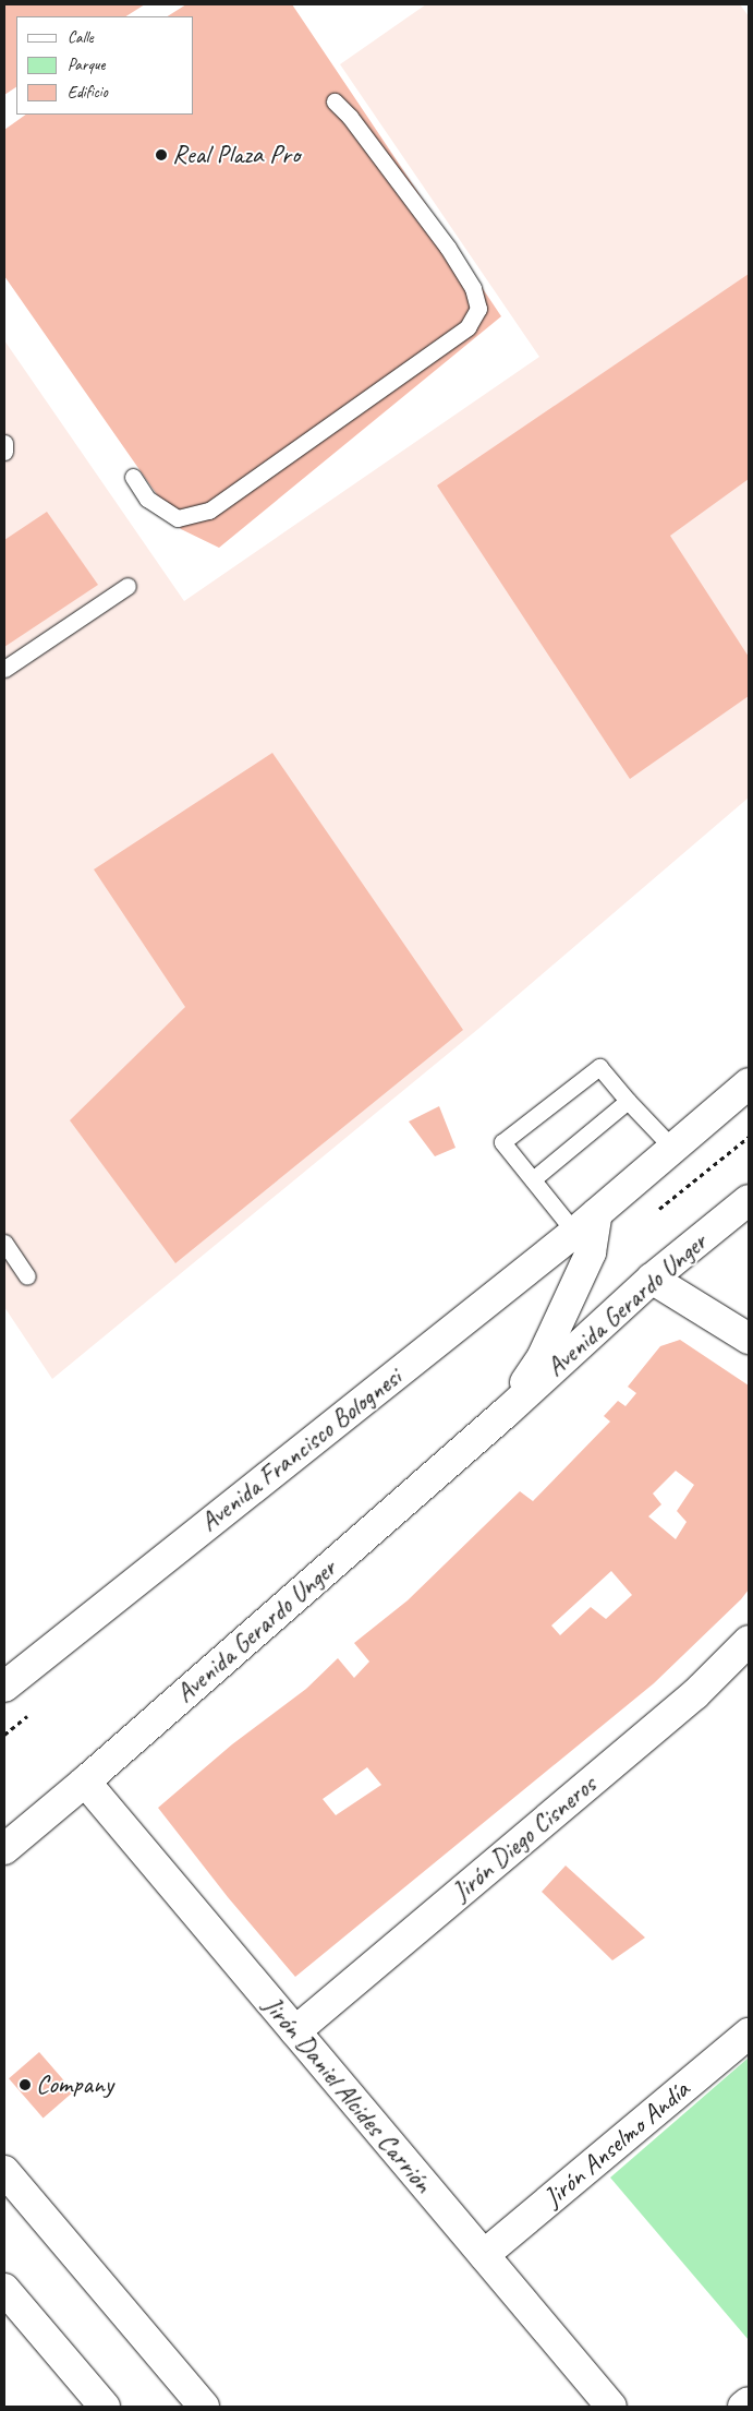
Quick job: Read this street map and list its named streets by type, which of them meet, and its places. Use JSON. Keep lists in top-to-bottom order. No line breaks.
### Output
{"streets":{"main road":["Avenida Gerardo Unger","Avenida Francisco Bolognesi","Jirón Diego Cisneros","Jirón Daniel Alcides Carrión","Jirón Anselmo Andía"]},"crossings":[["Avenida Gerardo Unger","Avenida Francisco Bolognesi"],["Avenida Gerardo Unger","Jirón Daniel Alcides Carrión"],["Jirón Diego Cisneros","Jirón Daniel Alcides Carrión"],["Jirón Daniel Alcides Carrión","Jirón Anselmo Andía"]],"places":["Real Plaza Pro","Company"],"legend":["Calle","Parque","Edificio"]}
